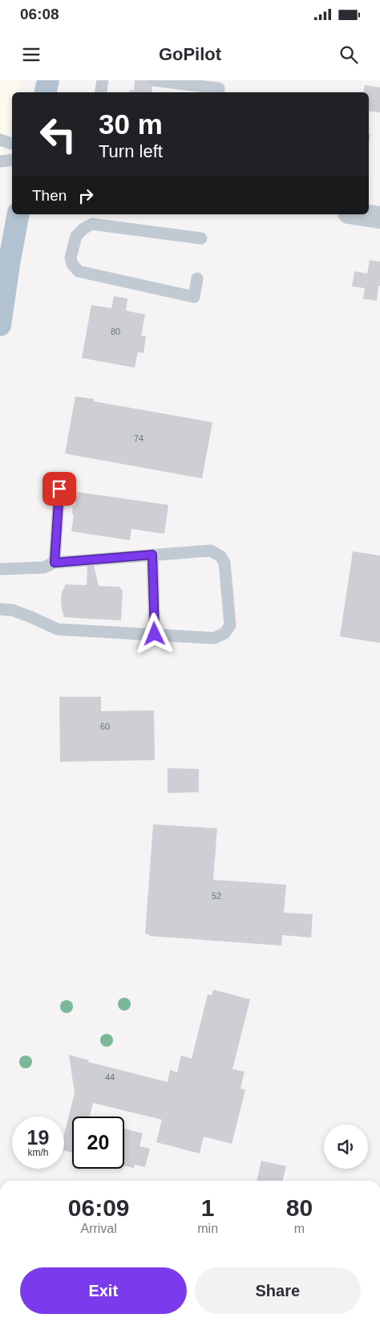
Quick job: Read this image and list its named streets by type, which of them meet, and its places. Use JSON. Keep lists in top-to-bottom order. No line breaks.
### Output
{"house_numbers":["80","74","60","52","44"],"page":{"status":"06:08","header":"GoPilot","turn":["30 m","Turn left"],"then":"Then","speed":"19 km/h","limit":"20","eta":["06:09","Arrival","1","min","80","m"],"buttons":["Exit","Share"]}}
